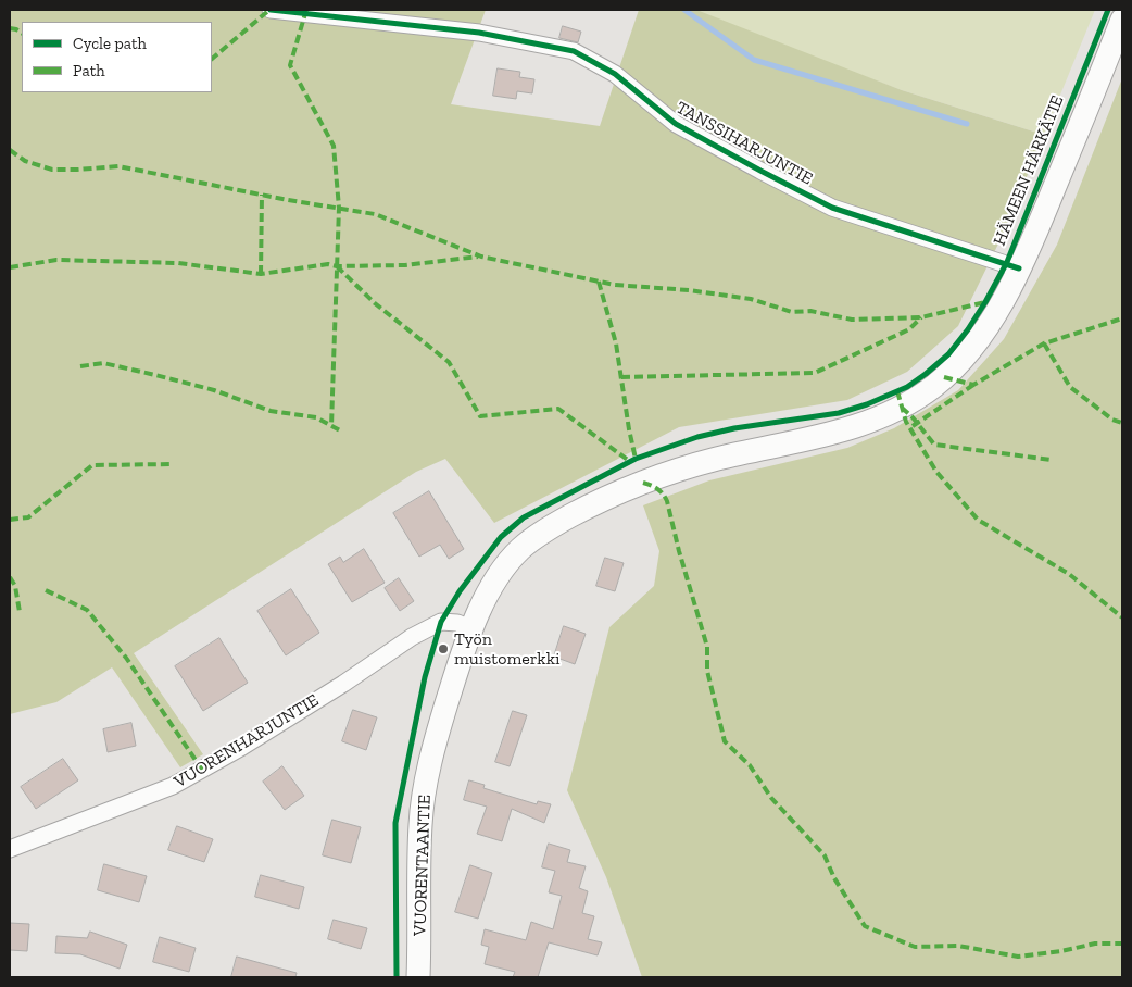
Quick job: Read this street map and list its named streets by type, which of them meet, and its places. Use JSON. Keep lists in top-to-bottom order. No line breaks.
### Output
{"streets":{"main road":["HÄMEEN HÄRKÄTIE","VUORENTAANTIE"],"street":["TANSSIHARJUNTIE","VUORENHARJUNTIE"]},"crossings":[["TANSSIHARJUNTIE","HÄMEEN HÄRKÄTIE"],["HÄMEEN HÄRKÄTIE","VUORENHARJUNTIE"],["HÄMEEN HÄRKÄTIE","VUORENTAANTIE"],["VUORENHARJUNTIE","VUORENTAANTIE"]],"places":["Työn muistomerkki"],"legend":["Cycle path","Path"]}
